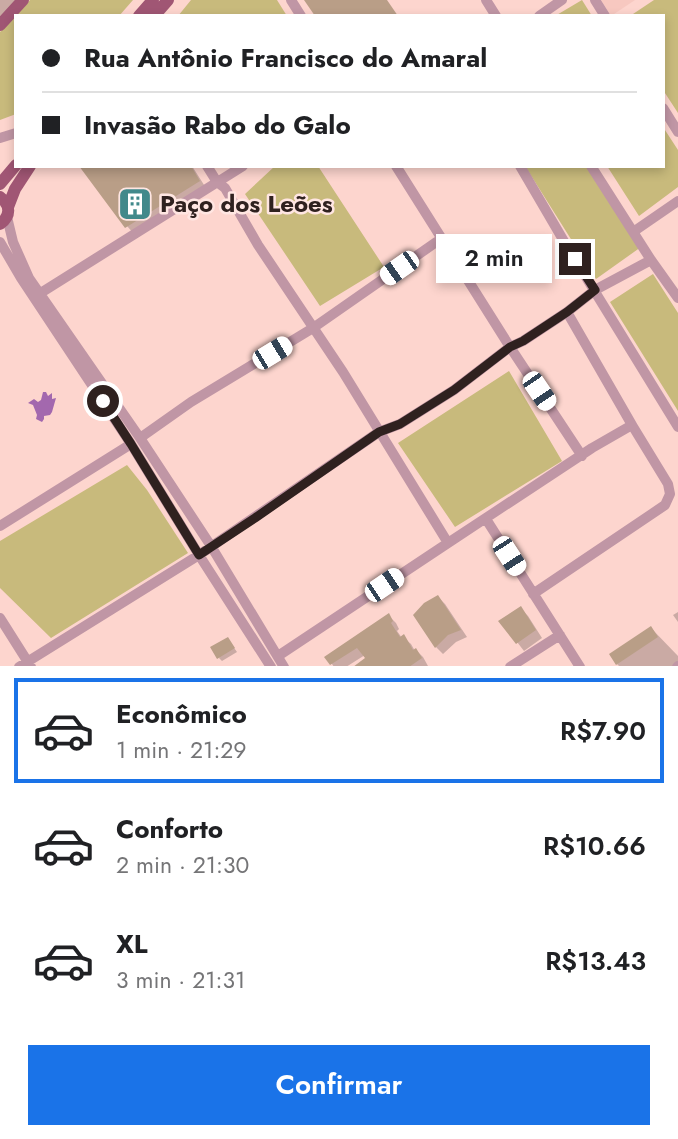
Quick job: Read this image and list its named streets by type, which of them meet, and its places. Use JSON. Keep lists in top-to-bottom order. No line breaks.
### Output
{"places":{"building":["Paço dos Leões"]},"page":{"banner":["Rua Antônio Francisco do Amaral","Invasão Rabo do Galo"],"bubble":"2 min","list":[{"name":"Econômico","note":"1 min · 21:29","value":"R$7.90"},{"name":"Conforto","note":"2 min · 21:30","value":"R$10.66"},{"name":"XL","note":"3 min · 21:31","value":"R$13.43"}],"buttons":"Confirmar"}}
